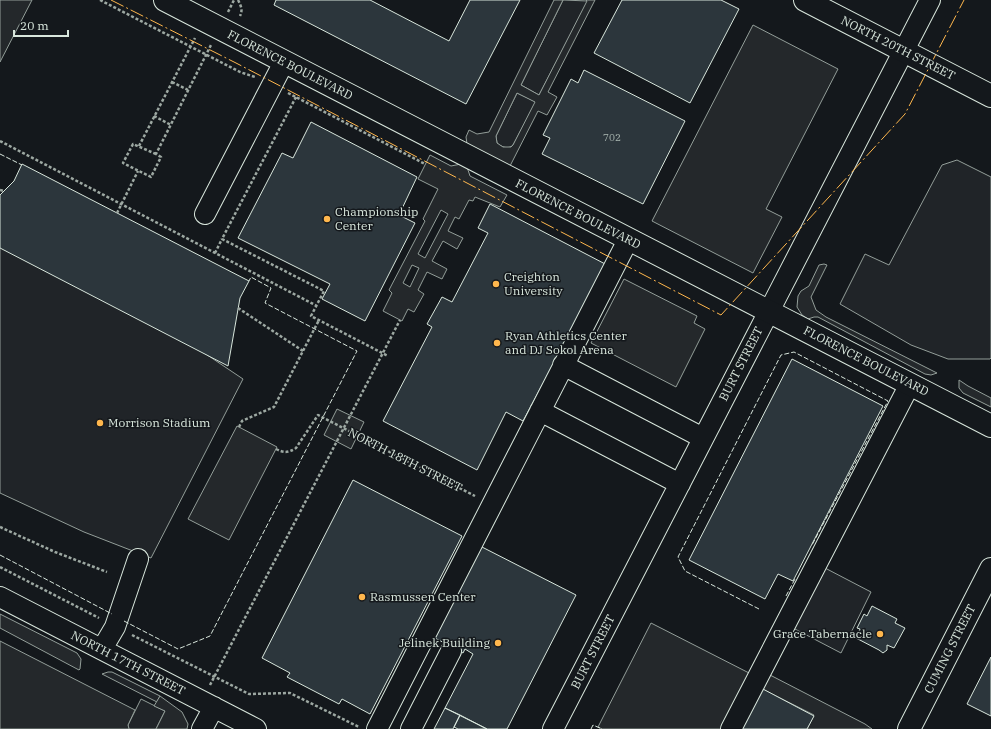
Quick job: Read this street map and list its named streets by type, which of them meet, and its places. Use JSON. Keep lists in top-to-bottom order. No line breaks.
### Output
{"streets":{"main road":["NORTH 20TH STREET","FLORENCE BOULEVARD","CUMING STREET"],"street":["BURT STREET","NORTH 17TH STREET"],"path":["NORTH 18TH STREET"]},"crossings":[["NORTH 20TH STREET","BURT STREET"],["FLORENCE BOULEVARD","BURT STREET"]],"places":["Championship Center","Creighton University","Ryan Athletics Center and DJ Sokol Arena","Morrison Stadium","Rasmussen Center","Grace Tabernacle","Jelinek Building"],"house_numbers":["702"],"scale_bar":"20 m"}
